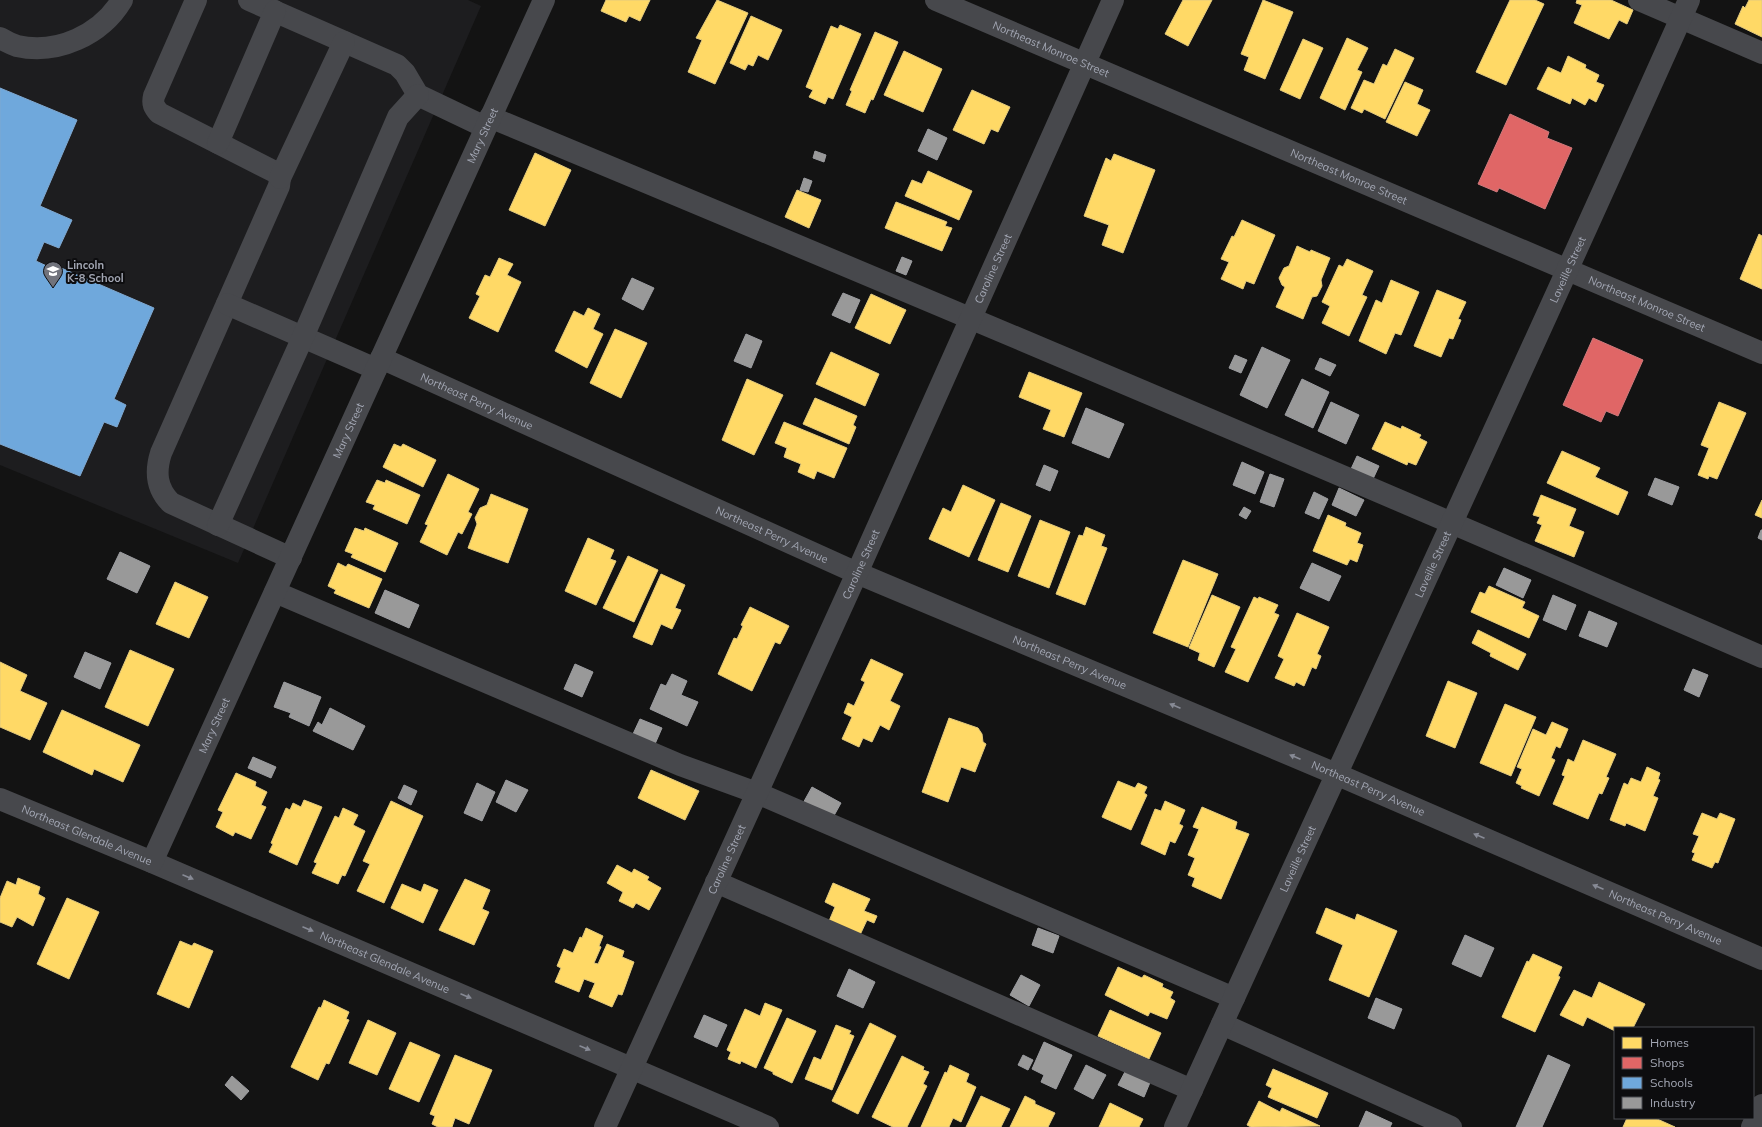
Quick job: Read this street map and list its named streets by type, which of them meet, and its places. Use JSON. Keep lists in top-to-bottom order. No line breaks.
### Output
{"streets":{"street":["Northeast Monroe Street","Mary Street","Caroline Street","Laveille Street","Northeast Perry Avenue","Northeast Glendale Avenue"]},"crossings":[["Northeast Monroe Street","Caroline Street"],["Northeast Monroe Street","Laveille Street"],["Mary Street","Northeast Perry Avenue"],["Mary Street","Northeast Glendale Avenue"],["Caroline Street","Northeast Perry Avenue"],["Caroline Street","Northeast Glendale Avenue"],["Laveille Street","Northeast Perry Avenue"]],"one_way":["Northeast Perry Avenue","Northeast Glendale Avenue"],"places":{"school or university":["Lincoln K-8 School"]},"legend":["Homes","Shops","Schools","Industry"]}
